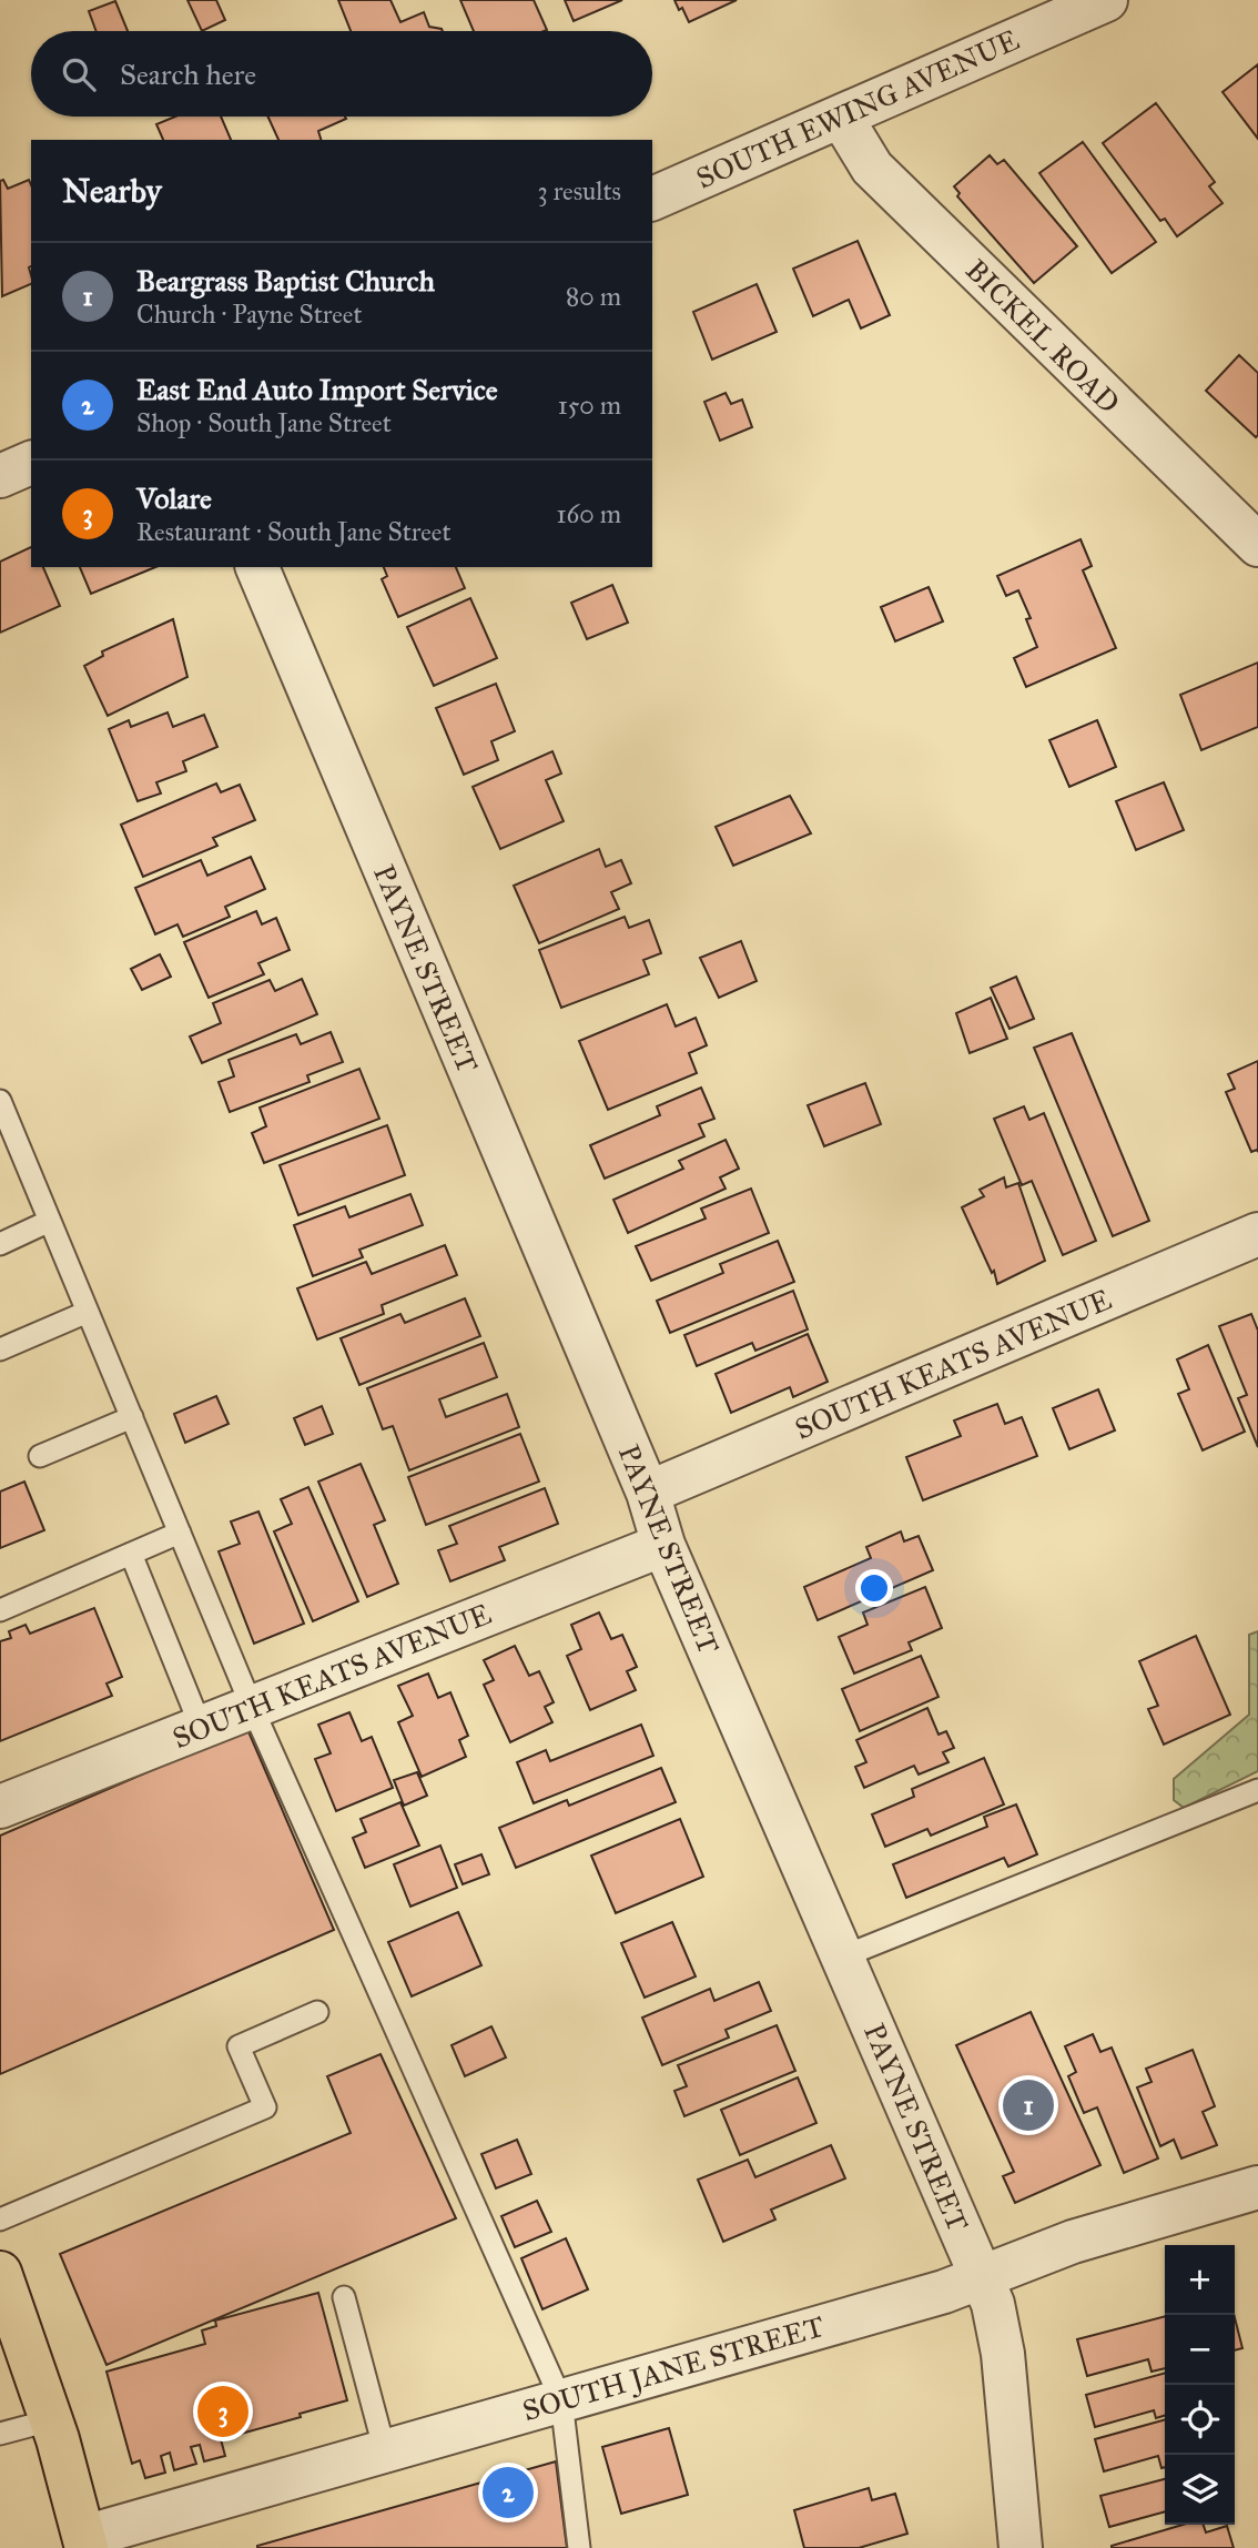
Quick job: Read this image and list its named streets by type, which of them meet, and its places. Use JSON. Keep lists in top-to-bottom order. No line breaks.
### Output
{"streets":{"street":["SOUTH EWING AVENUE","BICKEL ROAD","PAYNE STREET","SOUTH KEATS AVENUE","SOUTH JANE STREET"]},"crossings":[["SOUTH EWING AVENUE","BICKEL ROAD"],["PAYNE STREET","SOUTH KEATS AVENUE"],["PAYNE STREET","SOUTH JANE STREET"]],"page":{"search":"Search here","heading":["Nearby","3 results"],"list":[{"mark":"1","name":"Beargrass Baptist Church","note":"Church · Payne Street","value":"80 m"},{"mark":"2","name":"East End Auto Import Service","note":"Shop · South Jane Street","value":"150 m"},{"mark":"3","name":"Volare","note":"Restaurant · South Jane Street","value":"160 m"}],"pins":["1","3","2"],"map_buttons":["+","−"]}}
